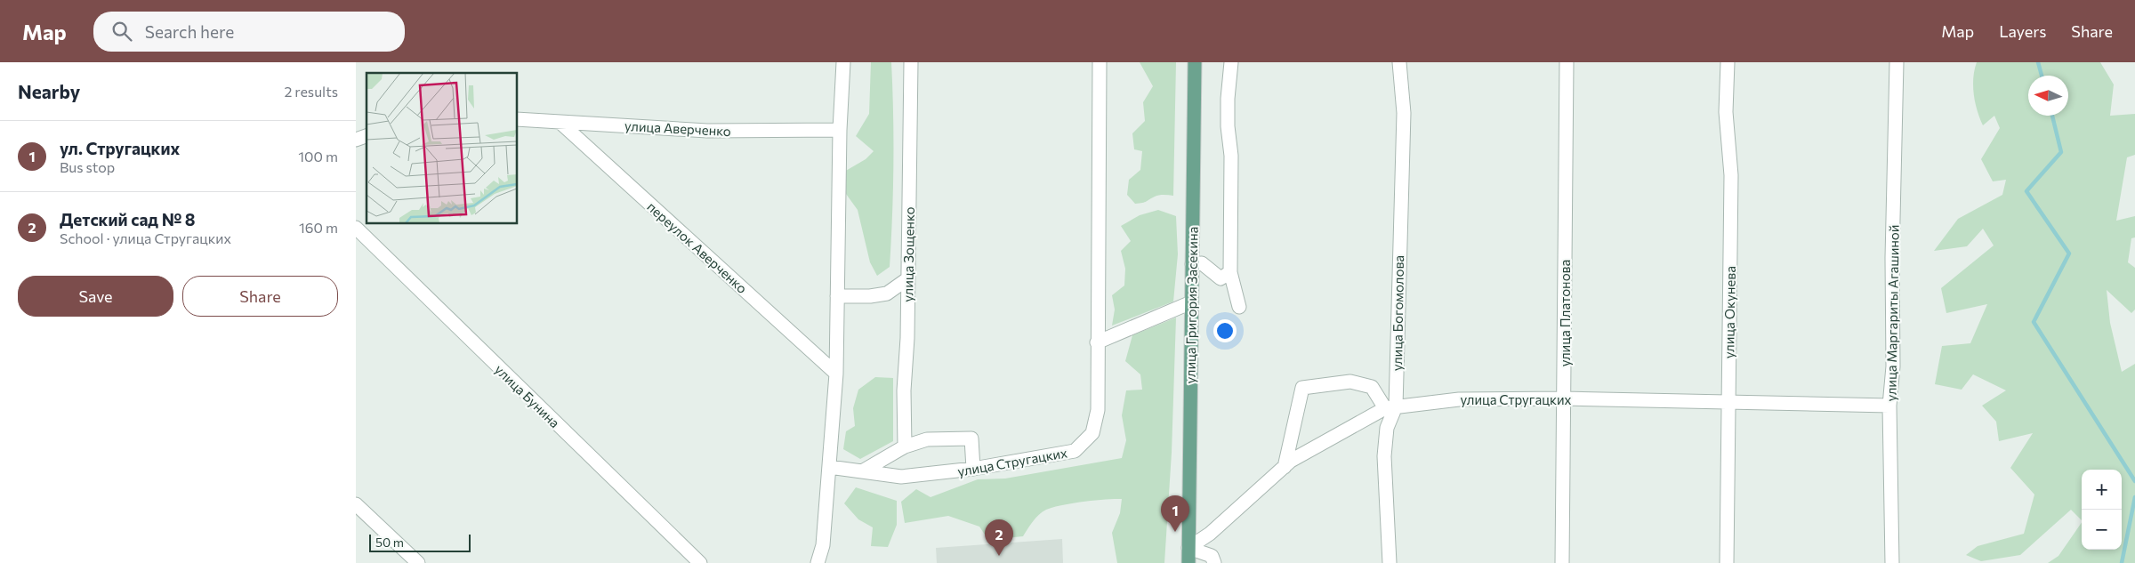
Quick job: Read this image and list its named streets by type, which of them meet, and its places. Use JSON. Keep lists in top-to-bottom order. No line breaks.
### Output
{"streets":{"main road":["улица Григория Засекина"],"street":["улица Аверченко","переулок Аверченко","улица Зощенко","улица Окунева","улица Богомолова","улица Платонова","улица Маргариты Агашиной","улица Бунина","улица Стругацких"]},"crossings":[["улица Аверченко","переулок Аверченко"],["улица Григория Засекина","улица Стругацких"],["улица Окунева","улица Стругацких"],["улица Богомолова","улица Стругацких"],["улица Платонова","улица Стругацких"],["улица Маргариты Агашиной","улица Стругацких"]],"scale_bar":"50 m","north":"left","page":{"header":"Map","search":"Search here","nav":["Map","Layers","Share"],"heading":["Nearby","2 results"],"list":[{"mark":"1","name":"ул. Стругацких","note":"Bus stop","value":"100 m"},{"mark":"2","name":"Детский сад № 8","note":"School · улица Стругацких","value":"160 m"}],"buttons":["Save","Share"],"map_buttons":["+","−"],"pins":["1","2"],"scale":"50 m"}}
